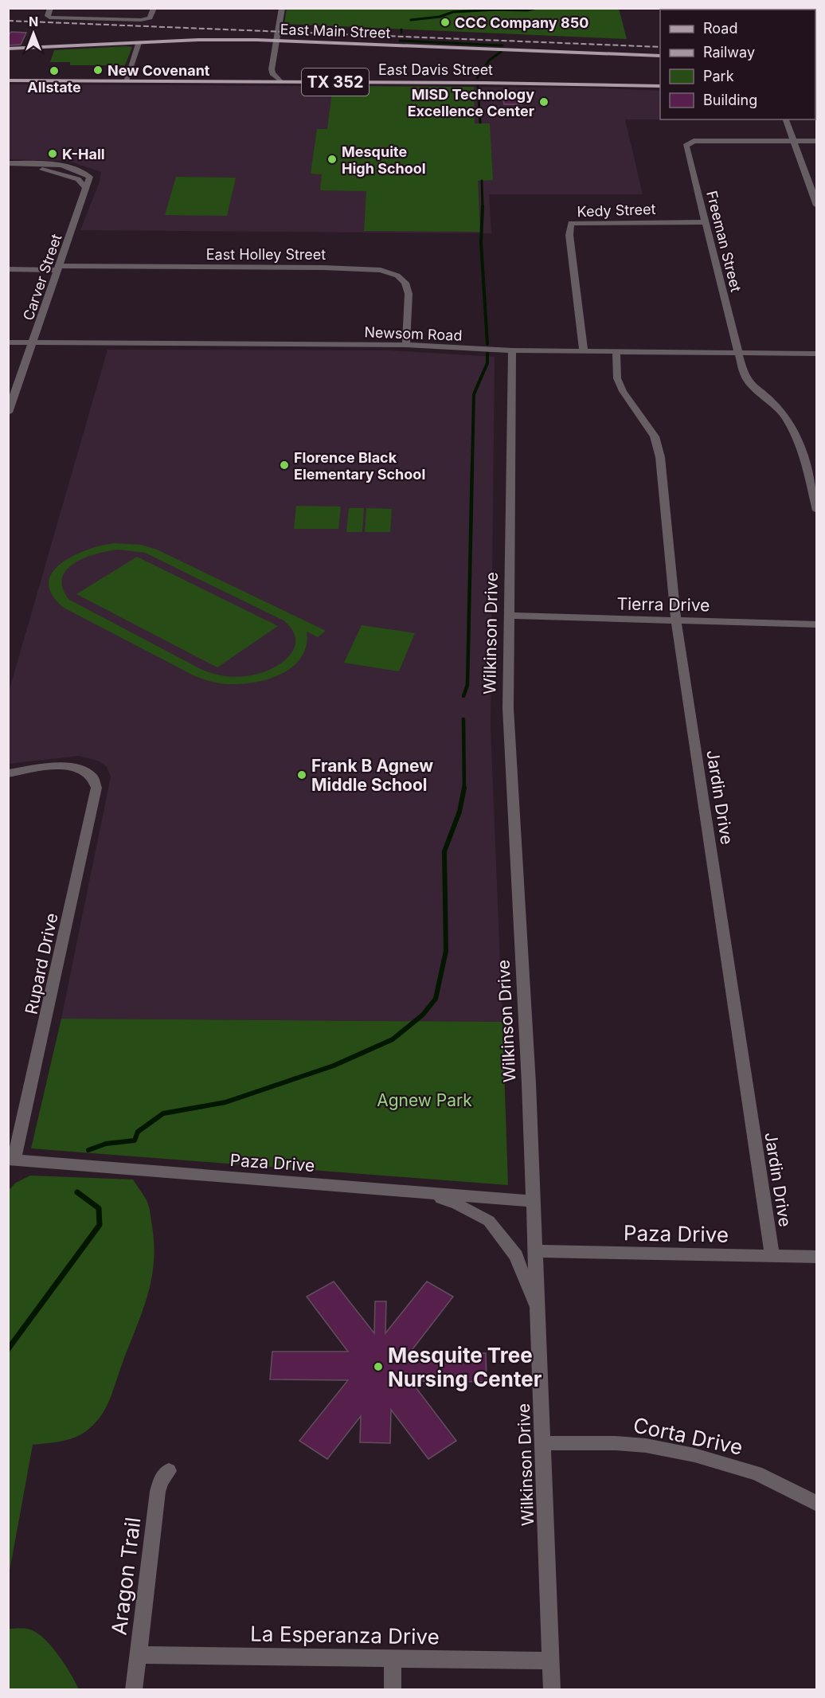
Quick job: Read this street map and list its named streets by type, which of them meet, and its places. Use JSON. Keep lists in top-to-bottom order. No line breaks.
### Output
{"streets":{"main road":["East Main Street","East Davis Street","TX 352"],"street":["Kedy Street","Freeman Street","East Holley Street","Carver Street","Newsom Road","Tierra Drive","Wilkinson Drive","Jardin Drive","Rupard Drive","Paza Drive","Corta Drive","Aragon Trail","La Esperanza Drive"]},"crossings":[["Kedy Street","Freeman Street"],["Kedy Street","Newsom Road"],["Freeman Street","Newsom Road"],["East Holley Street","Carver Street"],["East Holley Street","Newsom Road"],["Carver Street","Newsom Road"],["Newsom Road","Wilkinson Drive"],["Newsom Road","Jardin Drive"],["Tierra Drive","Wilkinson Drive"],["Tierra Drive","Jardin Drive"],["Wilkinson Drive","Paza Drive"],["Wilkinson Drive","Corta Drive"],["Wilkinson Drive","La Esperanza Drive"],["Jardin Drive","Paza Drive"],["Rupard Drive","Paza Drive"],["Aragon Trail","La Esperanza Drive"]],"parks":["Agnew Park"],"places":["CCC Company 850","New Covenant","Allstate","MISD Technology Excellence Center","K-Hall","Mesquite High School","Florence Black Elementary School","Frank B Agnew Middle School","Mesquite Tree Nursing Center"],"legend":["Road","Railway","Park","Building"],"north":"top"}
